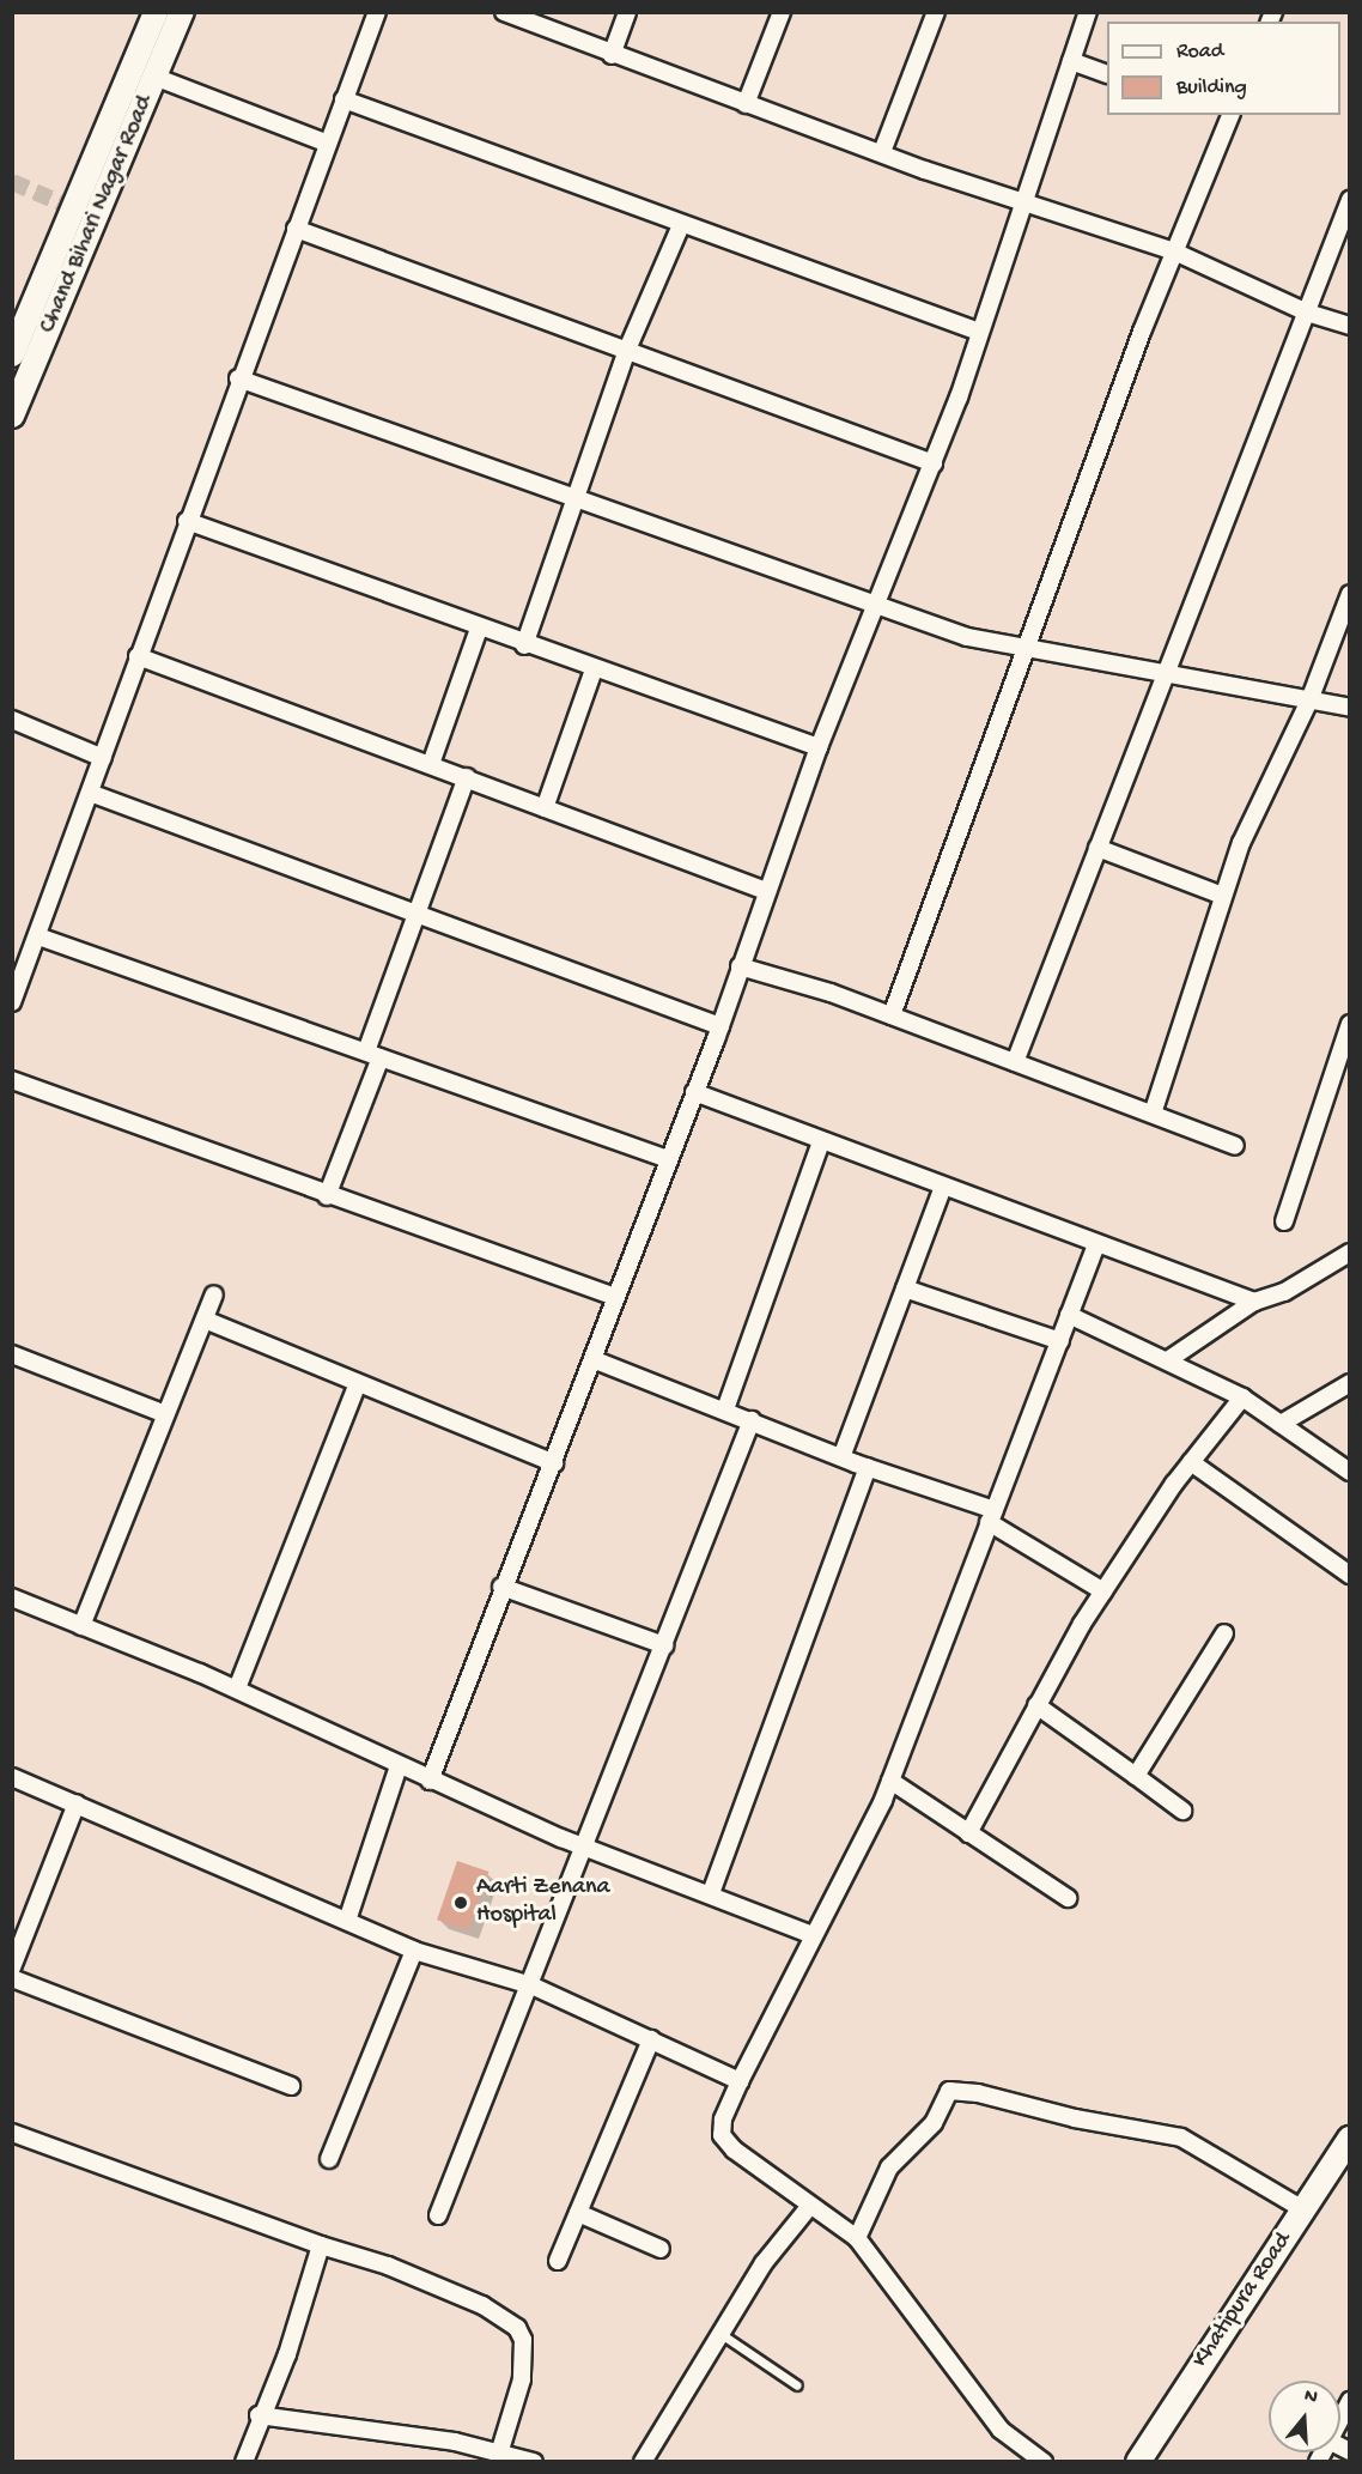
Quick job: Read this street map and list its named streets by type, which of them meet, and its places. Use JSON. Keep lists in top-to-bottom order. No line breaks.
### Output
{"streets":{"street":["Chand Bihari Nagar Road","Khatipura Road"]},"places":["Aarti Zenana Hospital"],"legend":["Road","Building"],"north":"top"}
